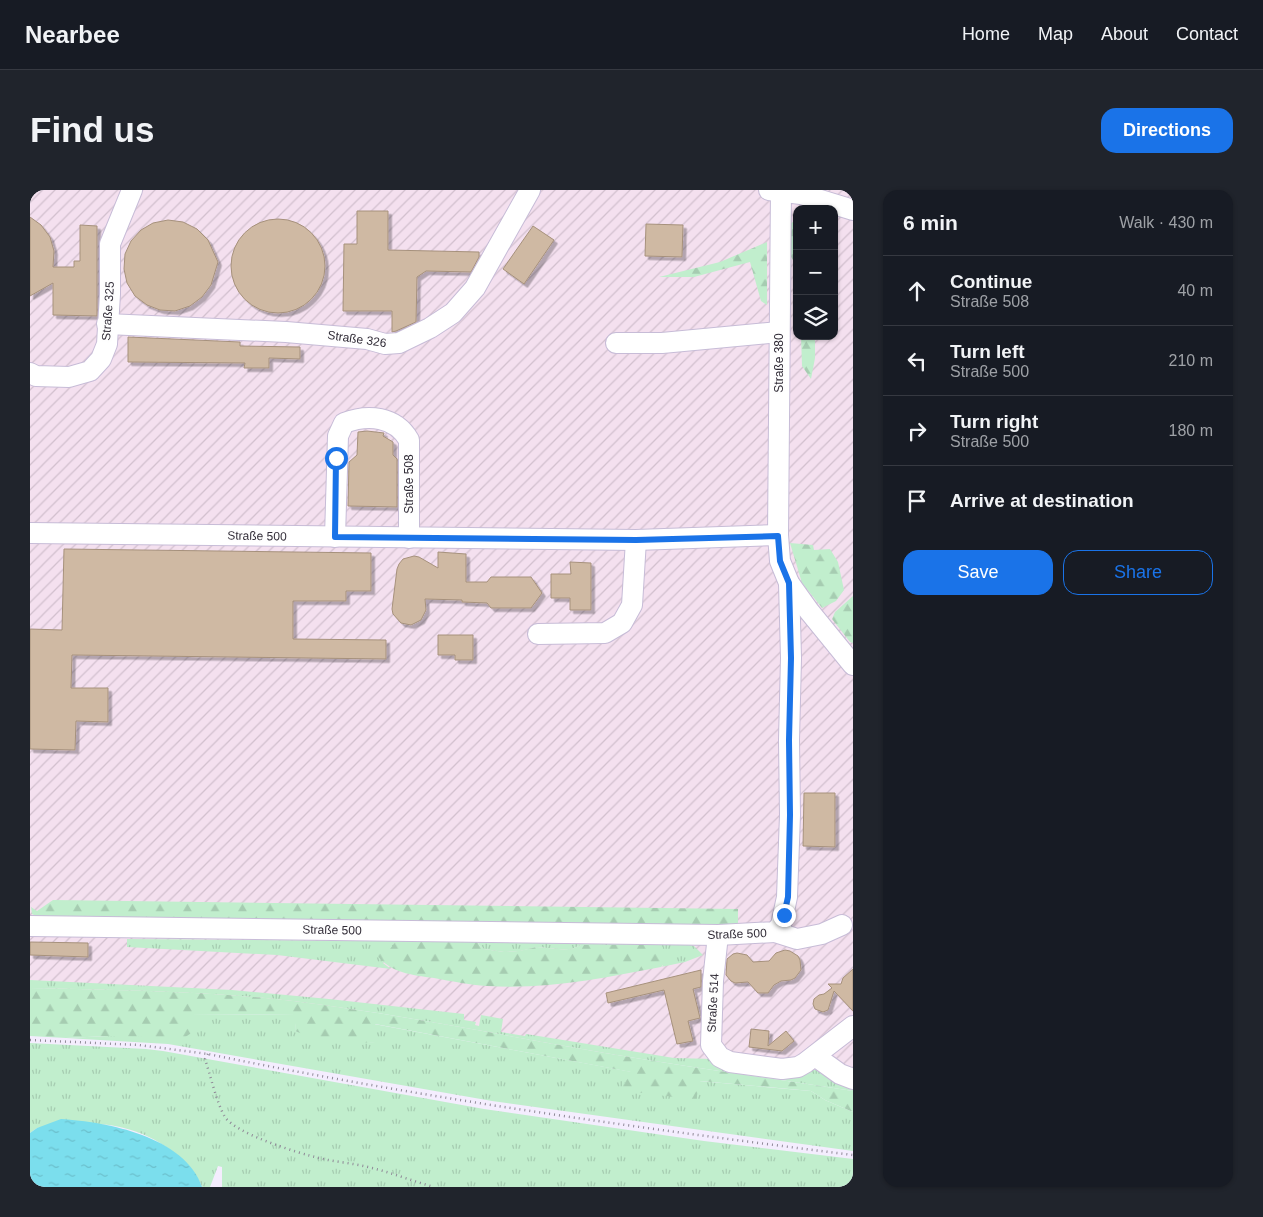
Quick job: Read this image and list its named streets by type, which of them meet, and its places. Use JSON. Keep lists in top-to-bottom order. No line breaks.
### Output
{"streets":{"street":["Straße 325","Straße 326","Straße 380","Straße 508","Straße 500","Straße 514"]},"crossings":[["Straße 325","Straße 326"],["Straße 380","Straße 500"],["Straße 508","Straße 500"],["Straße 500","Straße 514"]],"page":{"header":"Nearbee","nav":["Home","Map","About","Contact"],"buttons":["Directions",["Save","Share"]],"title":"Find us","heading":["6 min","Walk · 430 m"],"map_buttons":["+","−"],"list":[["Continue","Straße 508","40 m"],["Turn left","Straße 500","210 m"],["Turn right","Straße 500","180 m"],"Arrive at destination"]}}
